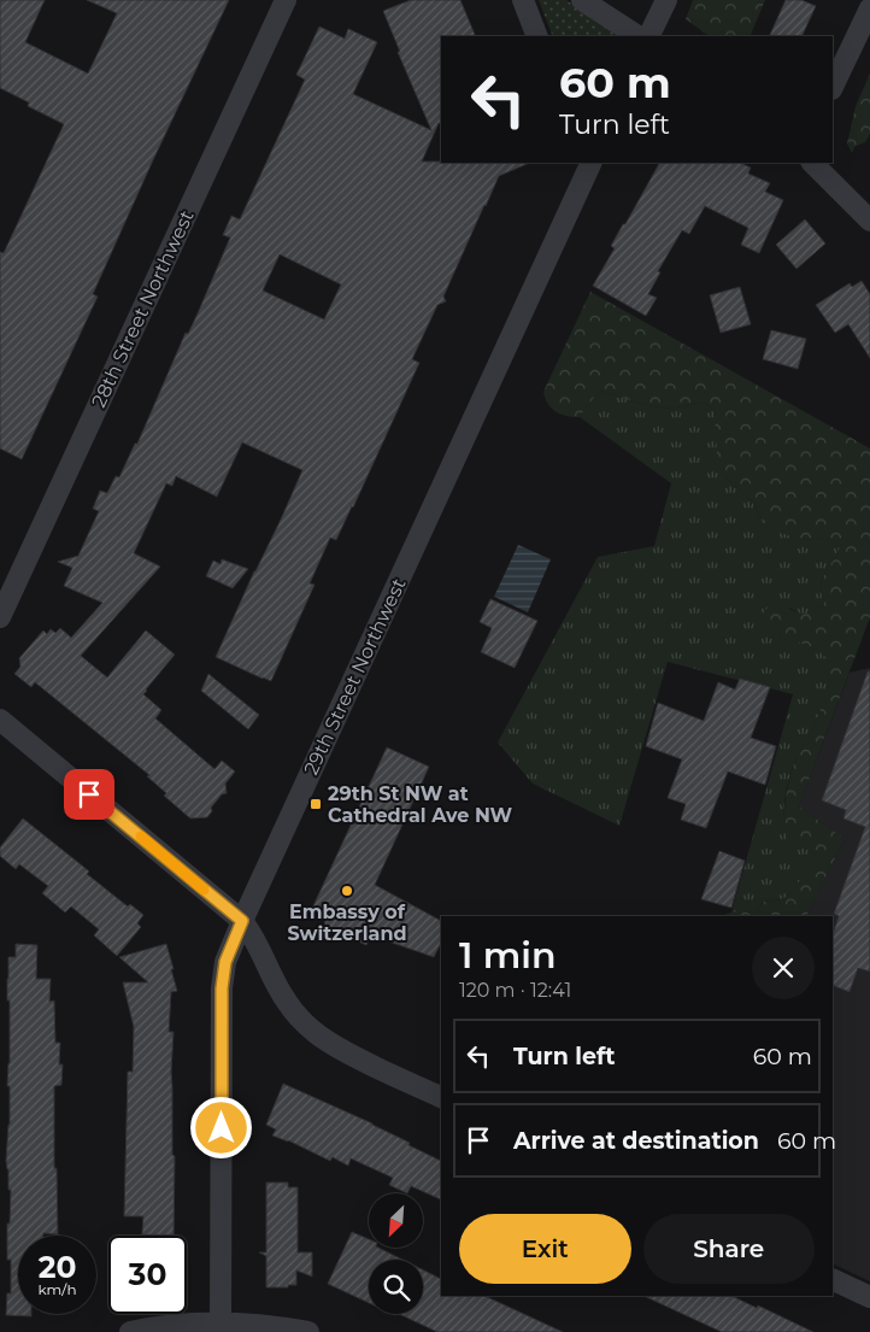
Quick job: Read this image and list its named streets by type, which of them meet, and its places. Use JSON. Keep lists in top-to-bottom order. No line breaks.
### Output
{"streets":{"street":["28th Street Northwest","29th Street Northwest"]},"places":{"transit":["29th St NW at Cathedral Ave NW"],"other":["Embassy of Switzerland"]},"north":"bottom left","page":{"turn":["60 m","Turn left"],"heading":["1 min","120 m · 12:41"],"list":[{"name":"Turn left","value":"60 m"},{"name":"Arrive at destination","value":"60 m"}],"buttons":["Exit","Share"],"speed":"20 km/h","limit":"30"}}
